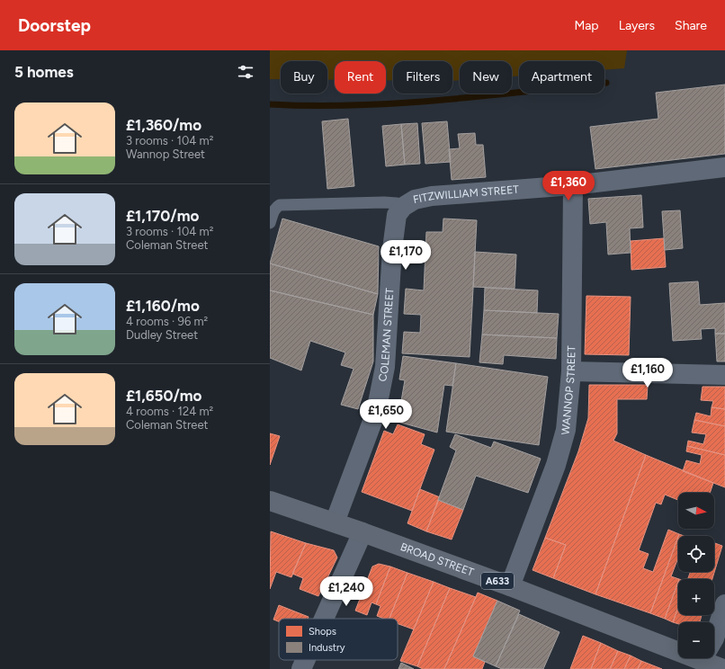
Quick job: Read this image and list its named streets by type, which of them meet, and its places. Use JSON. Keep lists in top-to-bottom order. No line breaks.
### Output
{"streets":{"main road":["BROAD STREET","A633"],"street":["FITZWILLIAM STREET","COLEMAN STREET","WANNOP STREET"]},"crossings":[["FITZWILLIAM STREET","COLEMAN STREET"],["FITZWILLIAM STREET","WANNOP STREET"],["COLEMAN STREET","BROAD STREET"],["WANNOP STREET","BROAD STREET"]],"legend":["Shops","Industry"],"north":"right","page":{"header":"Doorstep","nav":["Map","Layers","Share"],"heading":"5 homes","chip":["Buy","Rent","Filters","New","Apartment"],"list":[{"name":"£1,360/mo","note":"3 rooms · 104 m² · Wannop Street"},{"name":"£1,170/mo","note":"3 rooms · 104 m² · Coleman Street"},{"name":"£1,160/mo","note":"4 rooms · 96 m² · Dudley Street"},{"name":"£1,650/mo","note":"4 rooms · 124 m² · Coleman Street"}],"price":["£1,360","£1,170","£1,160","£1,650","£1,240"],"map_buttons":["+","−"]}}
